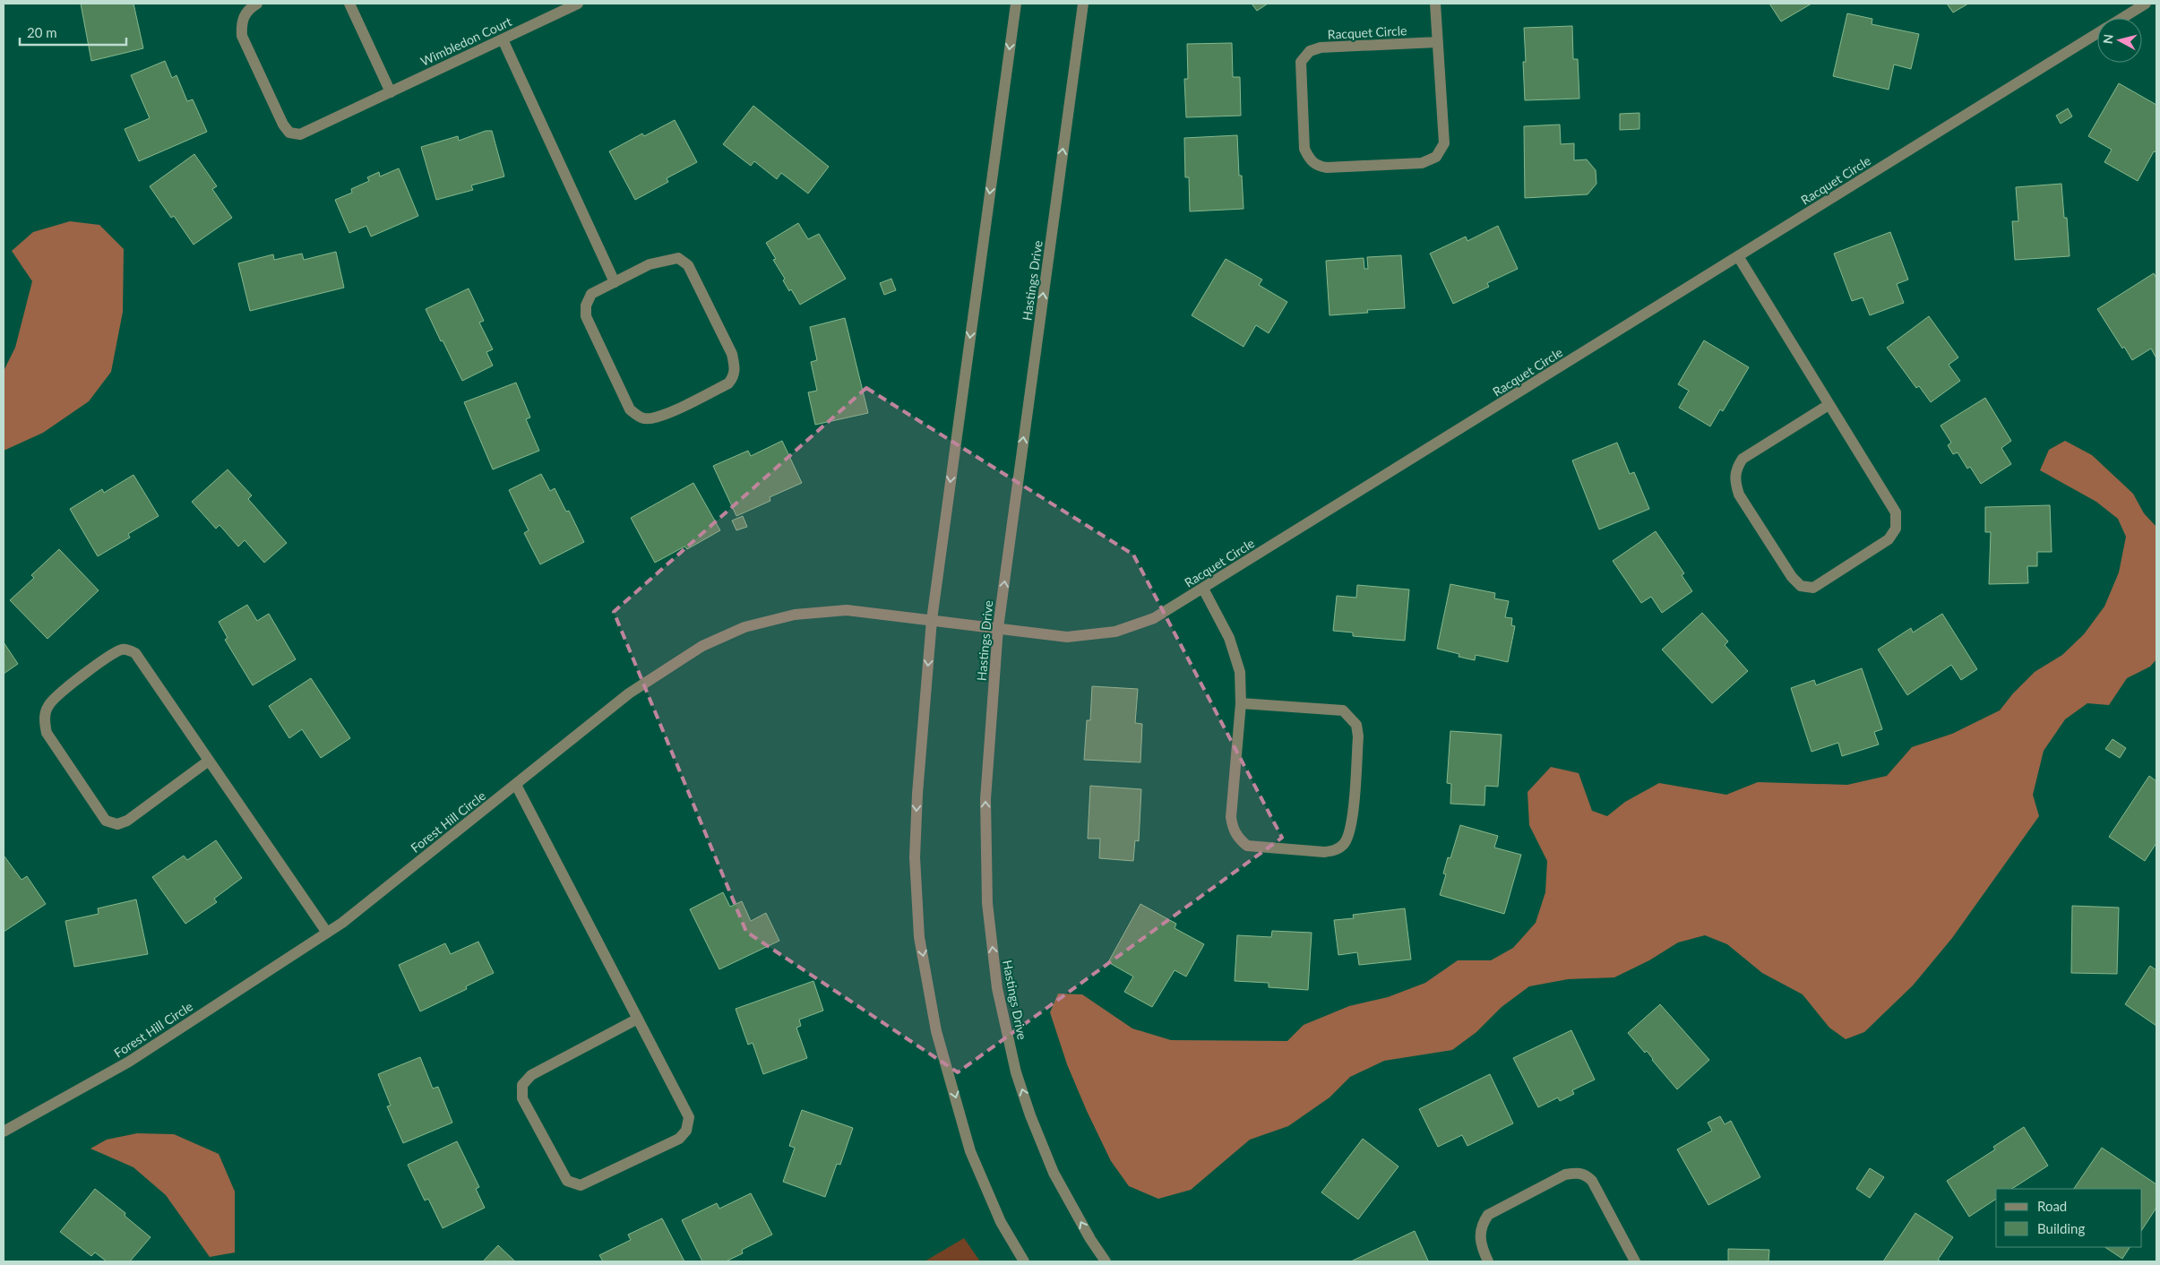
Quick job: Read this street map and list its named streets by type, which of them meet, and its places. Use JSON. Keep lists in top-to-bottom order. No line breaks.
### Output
{"streets":{"street":["Racquet Circle","Wimbledon Court","Hastings Drive","Forest Hill Circle"]},"crossings":[["Racquet Circle","Hastings Drive"],["Racquet Circle","Forest Hill Circle"]],"legend":["Road","Building"],"scale_bar":"20 m","north":"left"}
